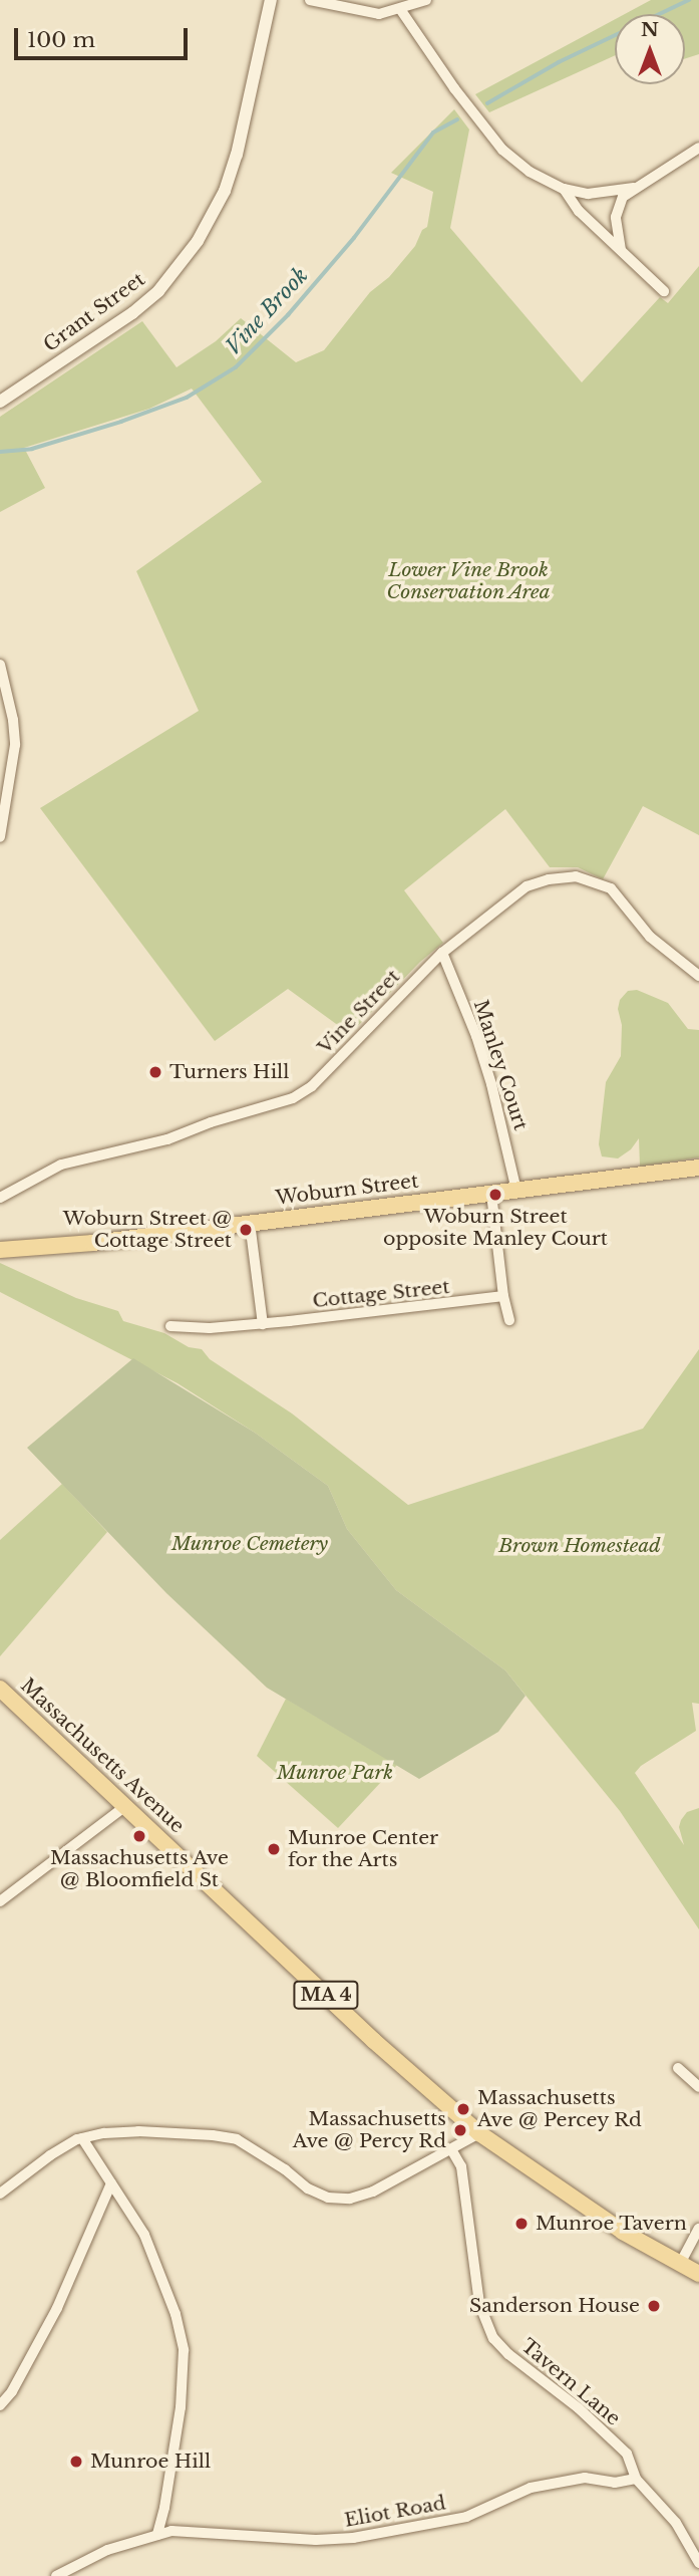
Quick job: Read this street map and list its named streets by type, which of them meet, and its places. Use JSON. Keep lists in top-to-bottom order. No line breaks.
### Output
{"streets":{"main road":["Woburn Street","Massachusetts Avenue","MA 4"],"street":["Grant Street","Vine Street","Manley Court","Cottage Street","Tavern Lane","Eliot Road"]},"crossings":[["Vine Street","Manley Court"],["Manley Court","Woburn Street"],["Tavern Lane","Eliot Road"]],"water":["Vine Brook"],"parks":["Lower Vine Brook Conservation Area","Munroe Cemetery","Brown Homestead","Munroe Park"],"places":["Turners Hill","Woburn Street opposite Manley Court","Woburn Street @ Cottage Street","Massachusetts Ave @ Bloomfield St","Munroe Center for the Arts","Massachusetts Ave @ Percey Rd","Massachusetts Ave @ Percy Rd","Munroe Tavern","Sanderson House","Munroe Hill"],"scale_bar":"100 m","north":"top"}
